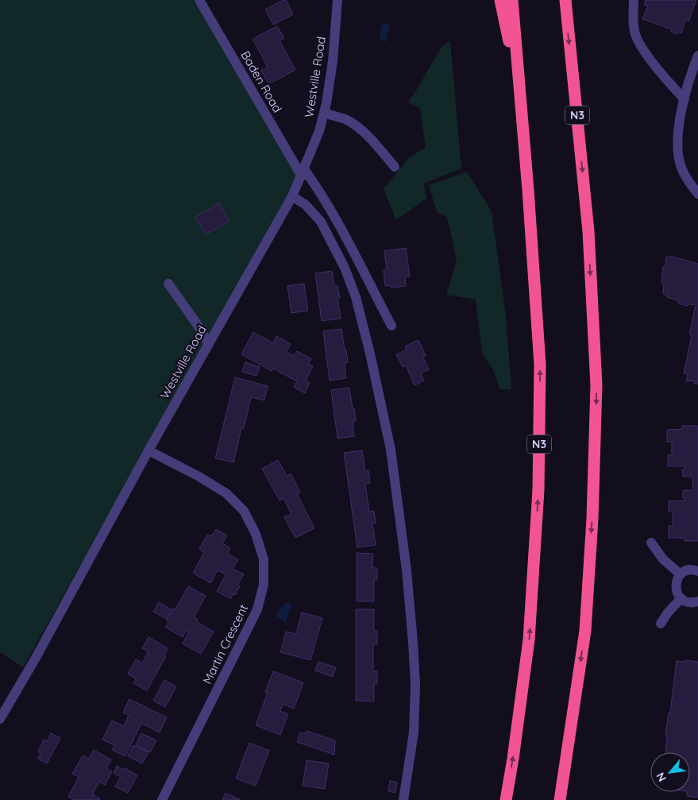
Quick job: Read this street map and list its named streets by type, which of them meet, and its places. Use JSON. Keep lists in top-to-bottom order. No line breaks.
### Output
{"streets":{"highway":["N3"],"street":["Westville Road","Baden Road","Martin Crescent"]},"crossings":[["Westville Road","Baden Road"],["Westville Road","Martin Crescent"]],"north":"bottom left"}
